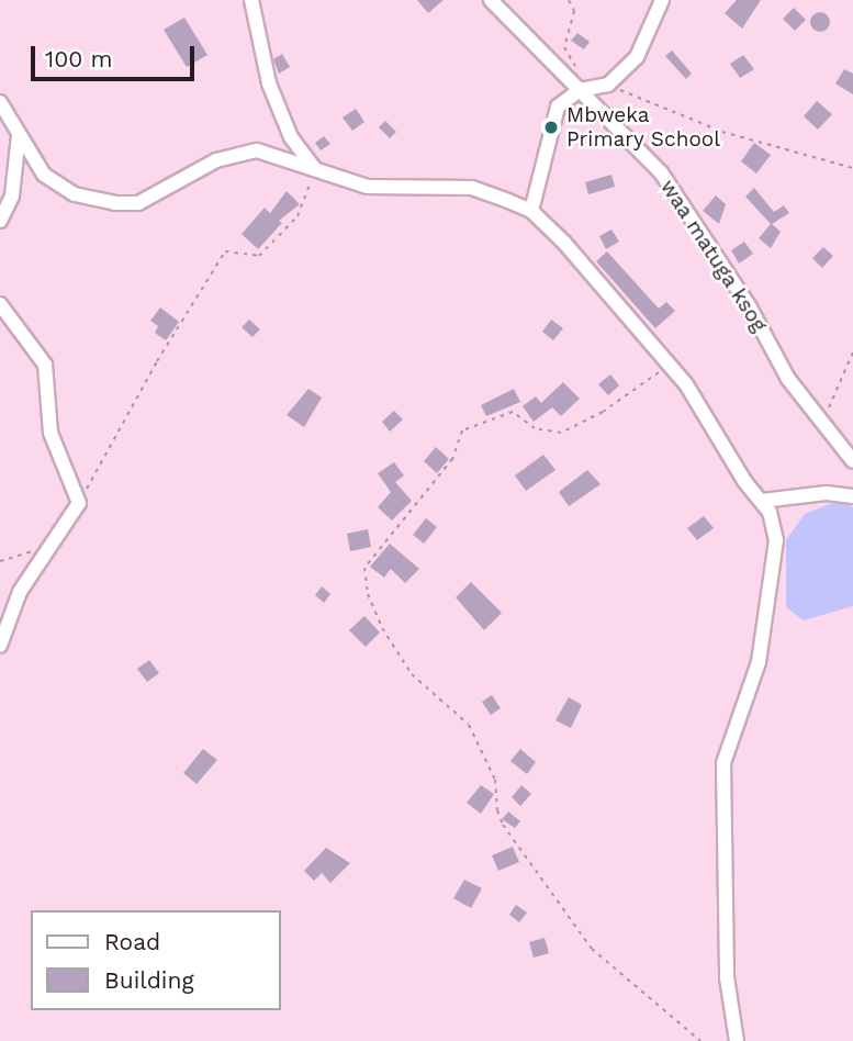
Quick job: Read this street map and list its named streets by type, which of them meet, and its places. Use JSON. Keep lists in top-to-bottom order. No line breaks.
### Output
{"streets":{"street":["waa matuga ksog"]},"places":["Mbweka Primary School"],"legend":["Road","Building"],"scale_bar":"100 m"}
